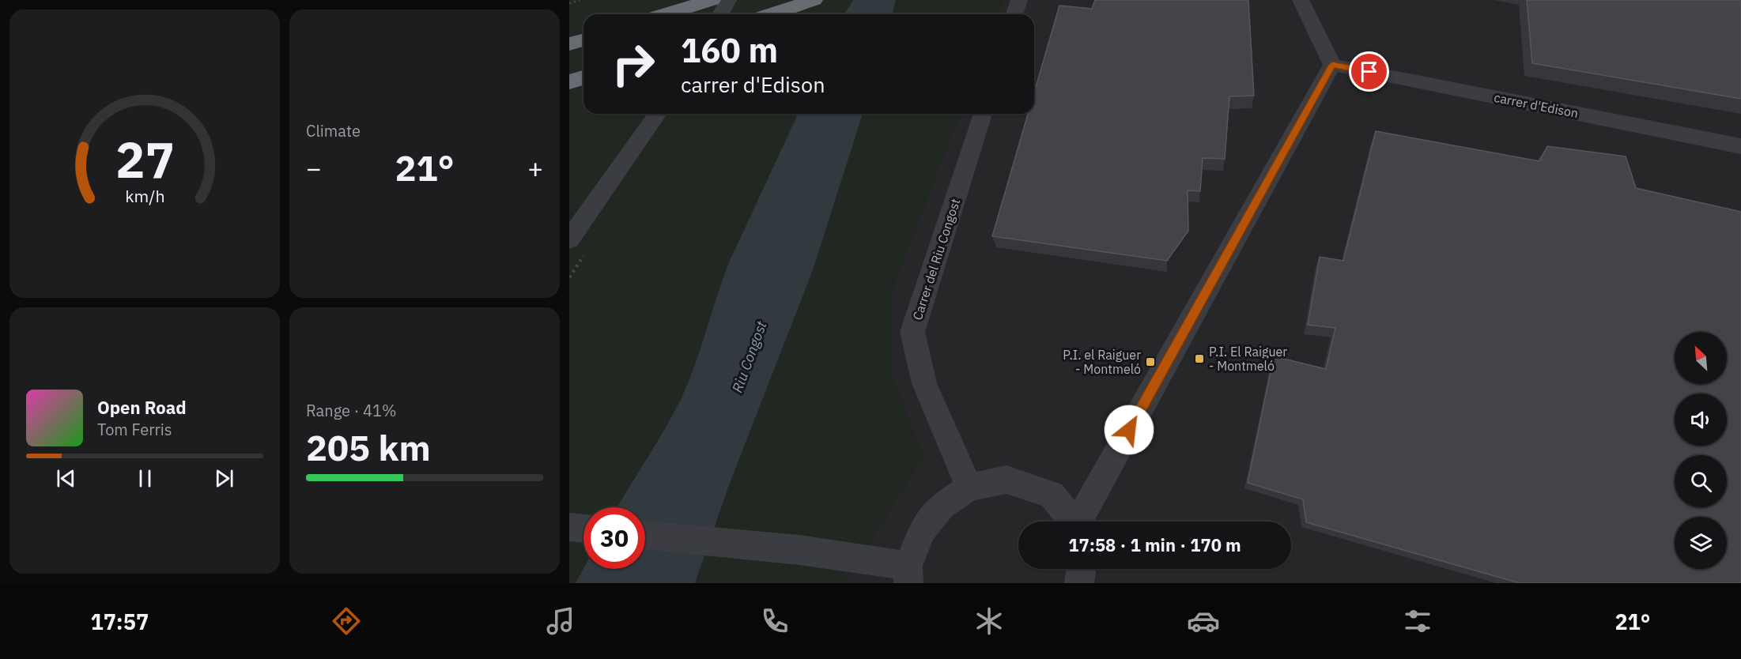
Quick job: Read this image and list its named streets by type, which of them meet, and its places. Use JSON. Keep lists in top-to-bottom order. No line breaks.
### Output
{"streets":{"street":["carrer d'Edison","Carrer del Riu Congost"]},"water":["Riu Congost"],"places":{"transit":["P.I. El Raiguer - Montmeló","P.I. el Raiguer - Montmeló"]},"north":"top left","page":{"tile":["Climate",["Range · 41%","205 km"]],"turn":["160 m","carrer d'Edison"],"heat":["−","21°","+"],"song":["Open Road","Tom Ferris"],"limit":"30","trip":"17:58 · 1 min · 170 m","tabs":["17:57","21°"],"gauge":["27","km/h"]}}
